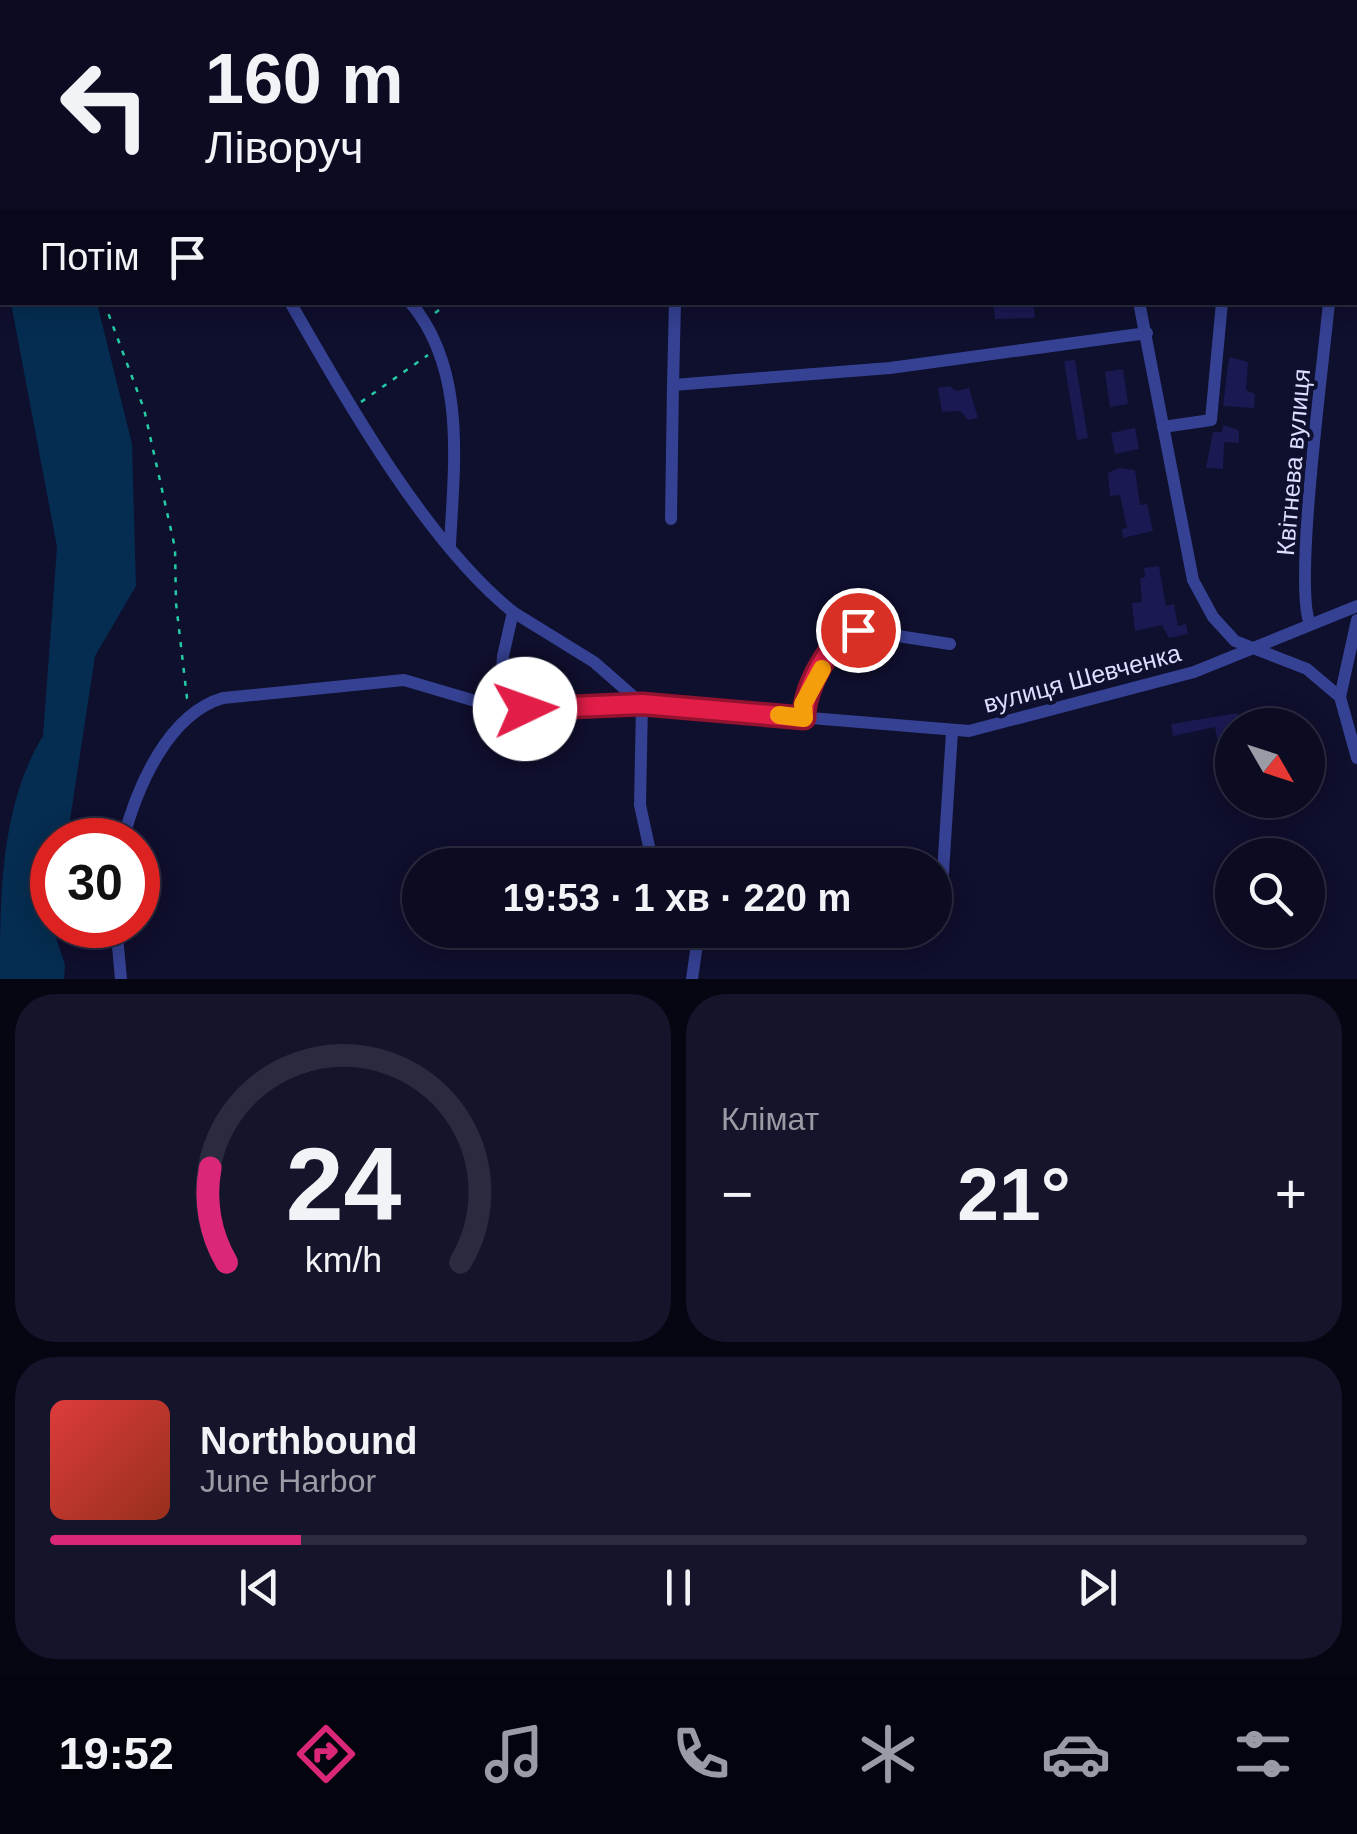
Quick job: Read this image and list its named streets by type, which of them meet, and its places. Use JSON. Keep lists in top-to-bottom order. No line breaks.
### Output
{"streets":{"street":["Квітнева вулиця","вулиця Шевченка"]},"crossings":[["Квітнева вулиця","вулиця Шевченка"]],"north":"bottom right","page":{"turn":["160 m","Ліворуч"],"then":"Потім","limit":"30","trip":"19:53 · 1 хв · 220 m","tile":"Клімат","heat":["−","21°","+"],"song":["Northbound","June Harbor"],"tabs":"19:52","gauge":["24","km/h"]}}
